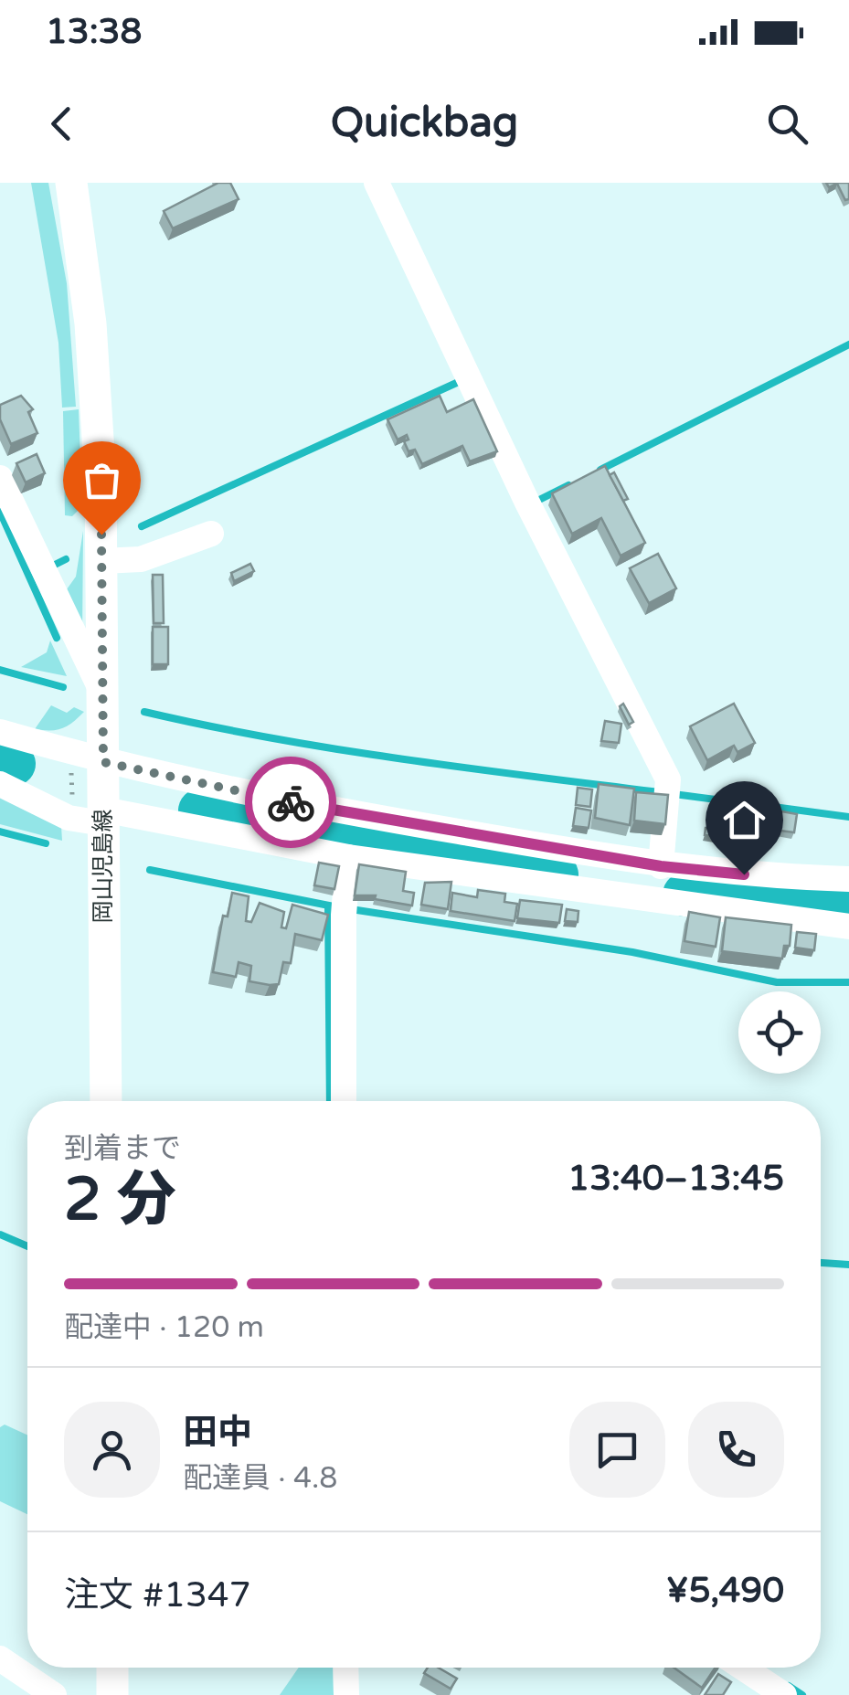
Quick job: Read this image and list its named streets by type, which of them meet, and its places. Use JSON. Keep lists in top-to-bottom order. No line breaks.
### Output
{"streets":{"main road":["岡山児島線"]},"page":{"status":"13:38","header":"Quickbag","heading":["2 分","到着まで","13:40–13:45"],"panel":["田中","配達員 · 4.8","注文 #1347","¥5,490"],"bar":"配達中 · 120 m"}}
